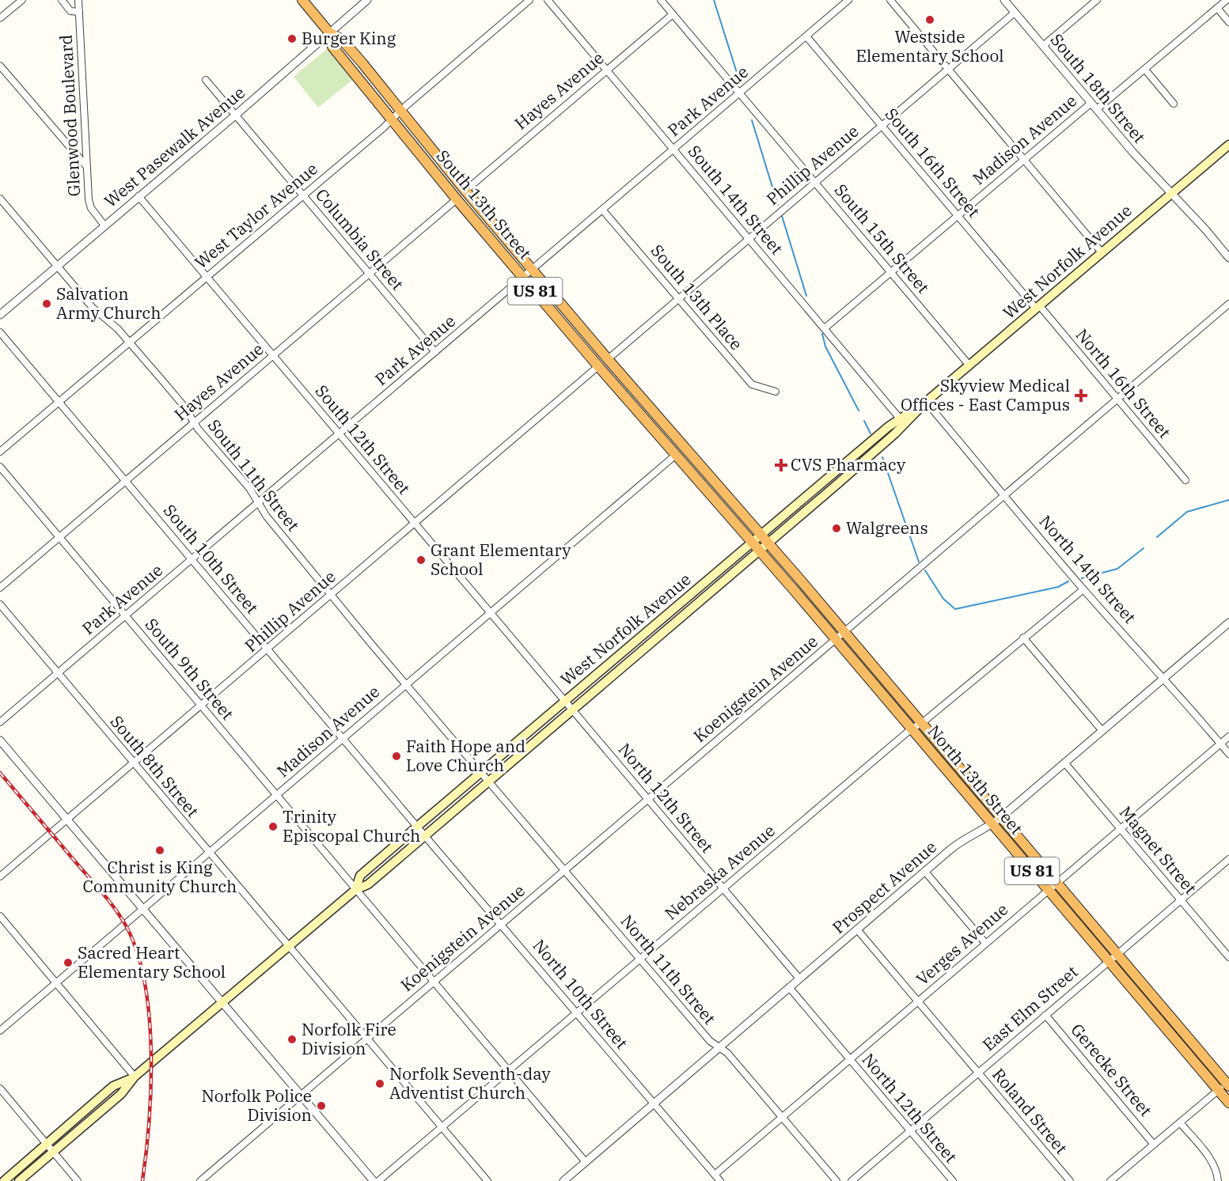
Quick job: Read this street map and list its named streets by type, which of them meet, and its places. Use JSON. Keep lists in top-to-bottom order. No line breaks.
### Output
{"streets":{"highway":["South 13th Street","US 81","North 13th Street"],"main road":["West Norfolk Avenue"],"street":["South 18th Street","Hayes Avenue","Park Avenue","Glenwood Boulevard","Madison Avenue","West Pasewalk Avenue","South 16th Street","Phillip Avenue","South 14th Street","West Taylor Avenue","South 15th Street","Columbia Street","South 13th Place","North 16th Street","South 12th Street","South 11th Street","South 10th Street","North 14th Street","South 9th Street","Koenigstein Avenue","South 8th Street","North 12th Street","Magnet Street","Nebraska Avenue","Prospect Avenue","Verges Avenue","North 11th Street","North 10th Street","East Elm Street","Gerecke Street","Roland Street"]},"crossings":[["South 18th Street","Madison Avenue"],["South 18th Street","Phillip Avenue"],["South 18th Street","West Norfolk Avenue"],["Hayes Avenue","South 14th Street"],["Hayes Avenue","South 13th Street"],["Hayes Avenue","South 15th Street"],["Hayes Avenue","Columbia Street"],["Hayes Avenue","South 12th Street"],["Hayes Avenue","South 11th Street"],["Hayes Avenue","South 10th Street"],["Hayes Avenue","South 9th Street"],["Park Avenue","South 16th Street"],["Park Avenue","South 14th Street"],["Park Avenue","South 13th Street"],["Park Avenue","South 15th Street"],["Park Avenue","Columbia Street"],["Park Avenue","South 13th Place"],["Park Avenue","South 12th Street"],["Park Avenue","South 11th Street"],["Park Avenue","South 10th Street"],["Park Avenue","South 9th Street"],["Park Avenue","South 8th Street"],["Glenwood Boulevard","West Pasewalk Avenue"],["Madison Avenue","South 16th Street"],["Madison Avenue","South 14th Street"],["Madison Avenue","South 13th Street"],["Madison Avenue","South 15th Street"],["Madison Avenue","South 12th Street"],["Madison Avenue","South 11th Street"],["Madison Avenue","South 10th Street"],["Madison Avenue","South 9th Street"],["Madison Avenue","South 8th Street"],["West Pasewalk Avenue","South 13th Street"],["West Pasewalk Avenue","Columbia Street"],["West Pasewalk Avenue","South 12th Street"],["West Pasewalk Avenue","South 11th Street"],["South 16th Street","Phillip Avenue"],["South 16th Street","West Norfolk Avenue"],["South 16th Street","North 16th Street"],["Phillip Avenue","South 14th Street"],["Phillip Avenue","South 13th Street"],["Phillip Avenue","South 15th Street"],["Phillip Avenue","South 13th Place"],["Phillip Avenue","South 12th Street"],["Phillip Avenue","South 11th Street"],["Phillip Avenue","South 10th Street"],["Phillip Avenue","South 9th Street"],["Phillip Avenue","South 8th Street"],["South 14th Street","West Norfolk Avenue"],["South 13th Street","West Taylor Avenue"],["South 13th Street","West Norfolk Avenue"],["South 13th Street","North 13th Street"],["West Taylor Avenue","Columbia Street"],["West Taylor Avenue","South 12th Street"],["West Taylor Avenue","South 11th Street"],["West Taylor Avenue","South 10th Street"],["South 15th Street","West Norfolk Avenue"],["West Norfolk Avenue","North 16th Street"],["West Norfolk Avenue","South 12th Street"],["West Norfolk Avenue","South 11th Street"],["West Norfolk Avenue","South 10th Street"],["West Norfolk Avenue","North 14th Street"],["West Norfolk Avenue","South 9th Street"],["West Norfolk Avenue","South 8th Street"],["West Norfolk Avenue","North 13th Street"],["West Norfolk Avenue","North 12th Street"],["West Norfolk Avenue","North 11th Street"],["West Norfolk Avenue","North 10th Street"],["North 16th Street","Koenigstein Avenue"],["South 12th Street","North 12th Street"],["South 11th Street","North 11th Street"],["South 10th Street","North 10th Street"],["North 14th Street","Koenigstein Avenue"],["North 14th Street","Nebraska Avenue"],["North 14th Street","Prospect Avenue"],["North 14th Street","Verges Avenue"],["South 9th Street","Koenigstein Avenue"],["South 9th Street","Nebraska Avenue"],["South 9th Street","Prospect Avenue"],["Koenigstein Avenue","South 8th Street"],["Koenigstein Avenue","North 13th Street"],["Koenigstein Avenue","North 12th Street"],["Koenigstein Avenue","North 11th Street"],["Koenigstein Avenue","North 10th Street"],["South 8th Street","Nebraska Avenue"],["North 13th Street","Nebraska Avenue"],["North 13th Street","Prospect Avenue"],["North 13th Street","Verges Avenue"],["North 13th Street","East Elm Street"],["North 12th Street","Nebraska Avenue"],["North 12th Street","Prospect Avenue"],["North 12th Street","Verges Avenue"],["North 12th Street","East Elm Street"],["Magnet Street","Prospect Avenue"],["Magnet Street","Verges Avenue"],["Magnet Street","East Elm Street"],["Nebraska Avenue","North 11th Street"],["Nebraska Avenue","North 10th Street"],["Prospect Avenue","North 11th Street"],["Prospect Avenue","North 10th Street"],["Prospect Avenue","Roland Street"],["Verges Avenue","North 11th Street"],["Verges Avenue","North 10th Street"],["Verges Avenue","Roland Street"],["East Elm Street","Gerecke Street"],["East Elm Street","Roland Street"]],"places":{"other":["Westside Elementary School","Burger King","Salvation Army Church","Walgreens","Grant Elementary School","Faith Hope and Love Church","Trinity Episcopal Church","Christ is King Community Church","Sacred Heart Elementary School","Norfolk Fire Division","Norfolk Seventh-day Adventist Church","Norfolk Police Division"],"health":["Skyview Medical Offices - East Campus","CVS Pharmacy"]}}
